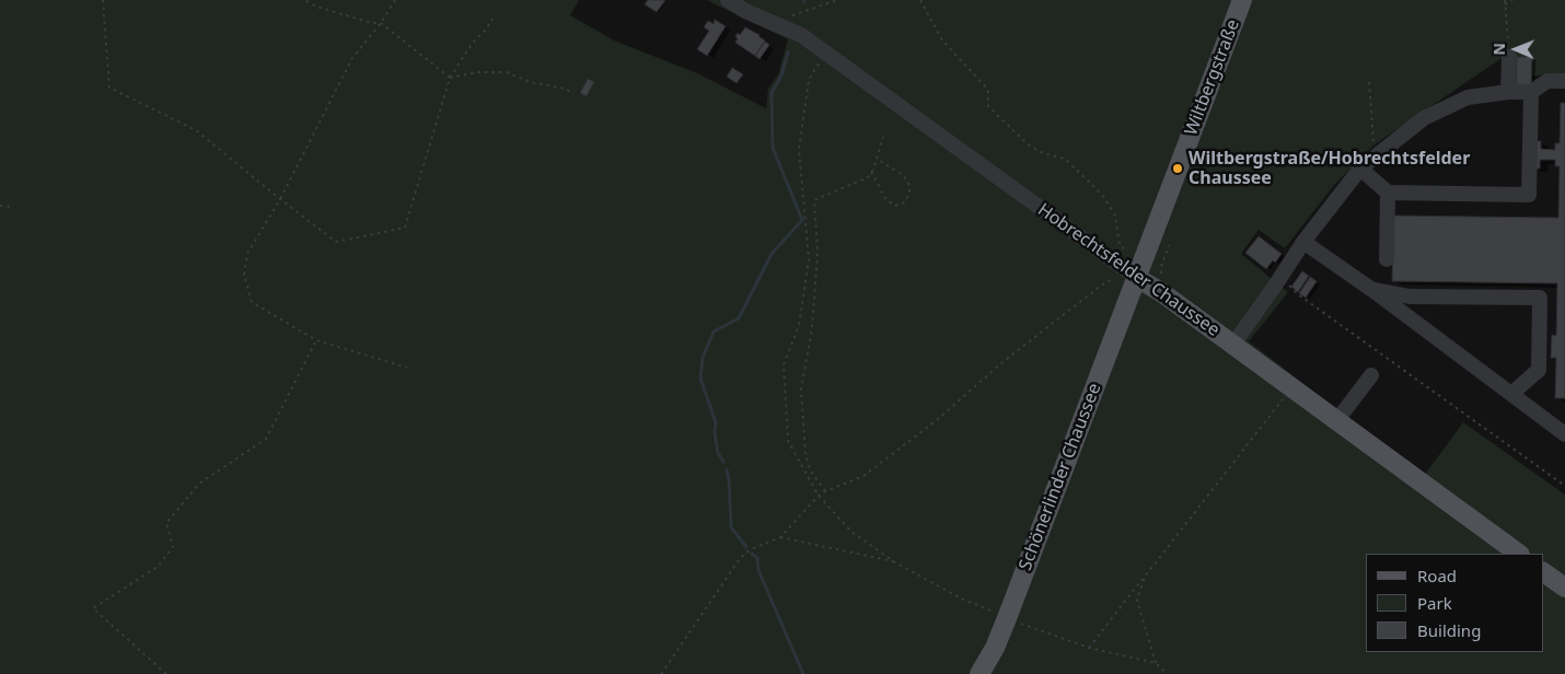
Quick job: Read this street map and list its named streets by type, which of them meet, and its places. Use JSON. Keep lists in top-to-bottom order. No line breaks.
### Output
{"streets":{"main road":["Wiltbergstraße","Hobrechtsfelder Chaussee","Schönerlinder Chaussee"]},"crossings":[["Wiltbergstraße","Hobrechtsfelder Chaussee"],["Wiltbergstraße","Schönerlinder Chaussee"],["Hobrechtsfelder Chaussee","Schönerlinder Chaussee"]],"places":["Wiltbergstraße/Hobrechtsfelder Chaussee"],"legend":["Road","Park","Building"],"north":"left"}
